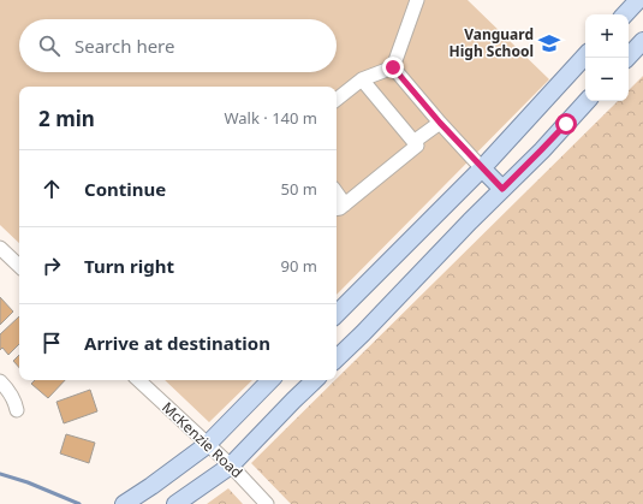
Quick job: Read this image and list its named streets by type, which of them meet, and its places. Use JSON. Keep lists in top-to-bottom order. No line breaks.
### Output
{"streets":{"street":["McKenzie Road"]},"places":{"school or university":["Vanguard High School"]},"page":{"map_buttons":["+","−"],"search":"Search here","heading":["2 min","Walk · 140 m"],"list":[["Continue","50 m"],["Turn right","90 m"],"Arrive at destination"]}}
